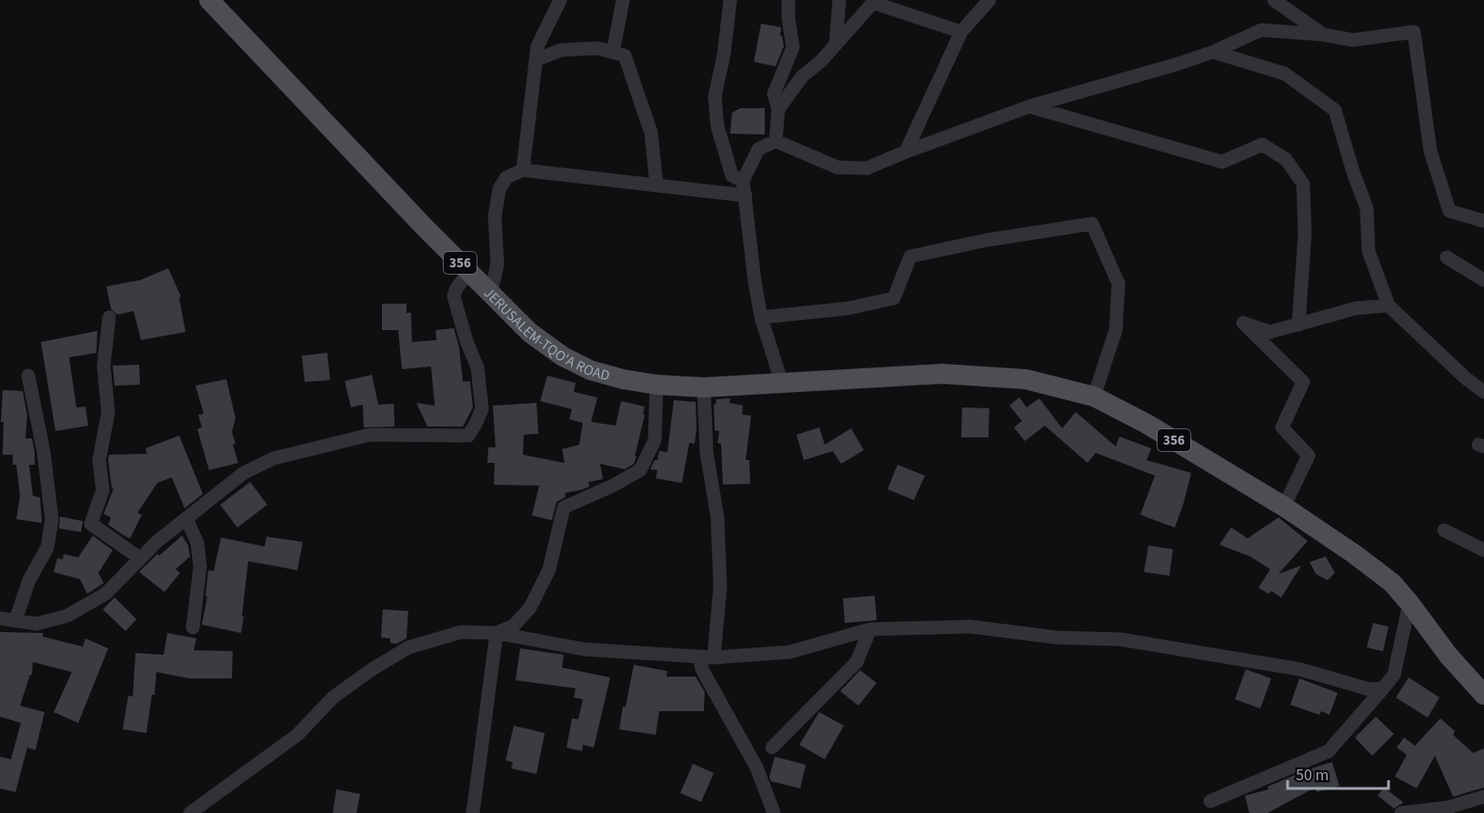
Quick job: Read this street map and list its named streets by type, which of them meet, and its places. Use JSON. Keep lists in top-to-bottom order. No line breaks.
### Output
{"streets":{"main road":["356","JERUSALEM-TQO'A ROAD"]},"crossings":[["356","JERUSALEM-TQO'A ROAD"]],"scale_bar":"50 m"}
